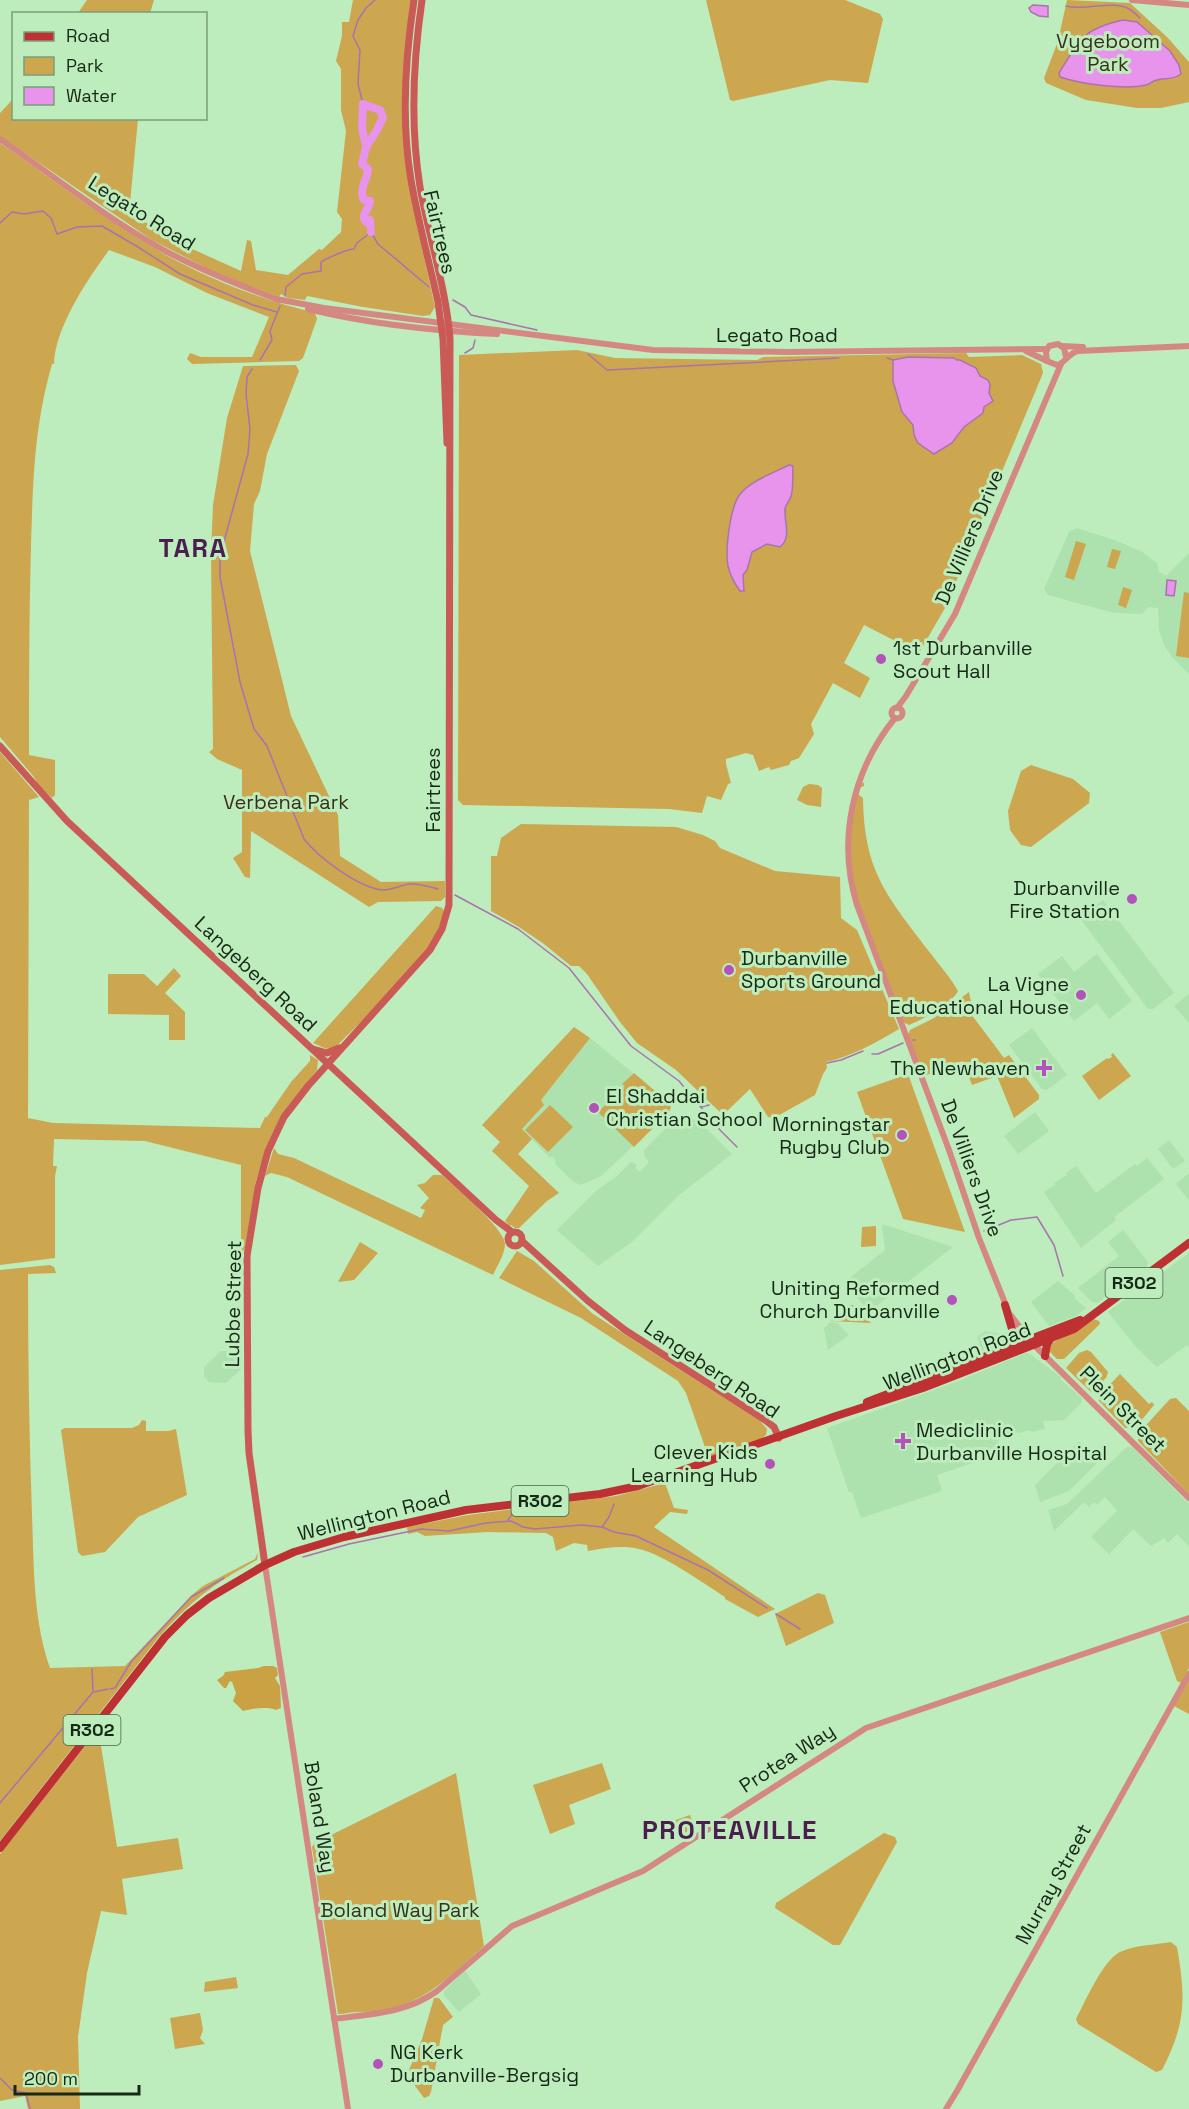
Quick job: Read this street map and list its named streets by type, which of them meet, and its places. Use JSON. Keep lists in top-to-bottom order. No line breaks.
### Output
{"streets":{"main road":["Fairtrees","Langeberg Road","R302","Lubbe Street","Wellington Road"],"street":["Legato Road","De Villiers Drive","Plein Street","Protea Way","Boland Way","Murray Street"]},"crossings":[["Legato Road","Fairtrees"],["Legato Road","De Villiers Drive"],["Fairtrees","Langeberg Road"],["Fairtrees","Lubbe Street"],["De Villiers Drive","Wellington Road"],["De Villiers Drive","Plein Street"],["Langeberg Road","Lubbe Street"],["Langeberg Road","Wellington Road"],["Lubbe Street","Wellington Road"],["Lubbe Street","Boland Way"],["Wellington Road","Plein Street"],["Wellington Road","Boland Way"],["Protea Way","Boland Way"]],"districts":["TARA","PROTEAVILLE"],"parks":["Vygeboom Park","Verbena Park","Boland Way Park"],"places":{"other":["1st Durbanville Scout Hall","Durbanville Fire Station","Durbanville Sports Ground","La Vigne Educational House","El Shaddai Christian School","Morningstar Rugby Club","Uniting Reformed Church Durbanville","Clever Kids Learning Hub","NG Kerk Durbanville-Bergsig"],"health":["The Newhaven","Mediclinic Durbanville Hospital"]},"legend":["Road","Park","Water"],"scale_bar":"200 m"}
